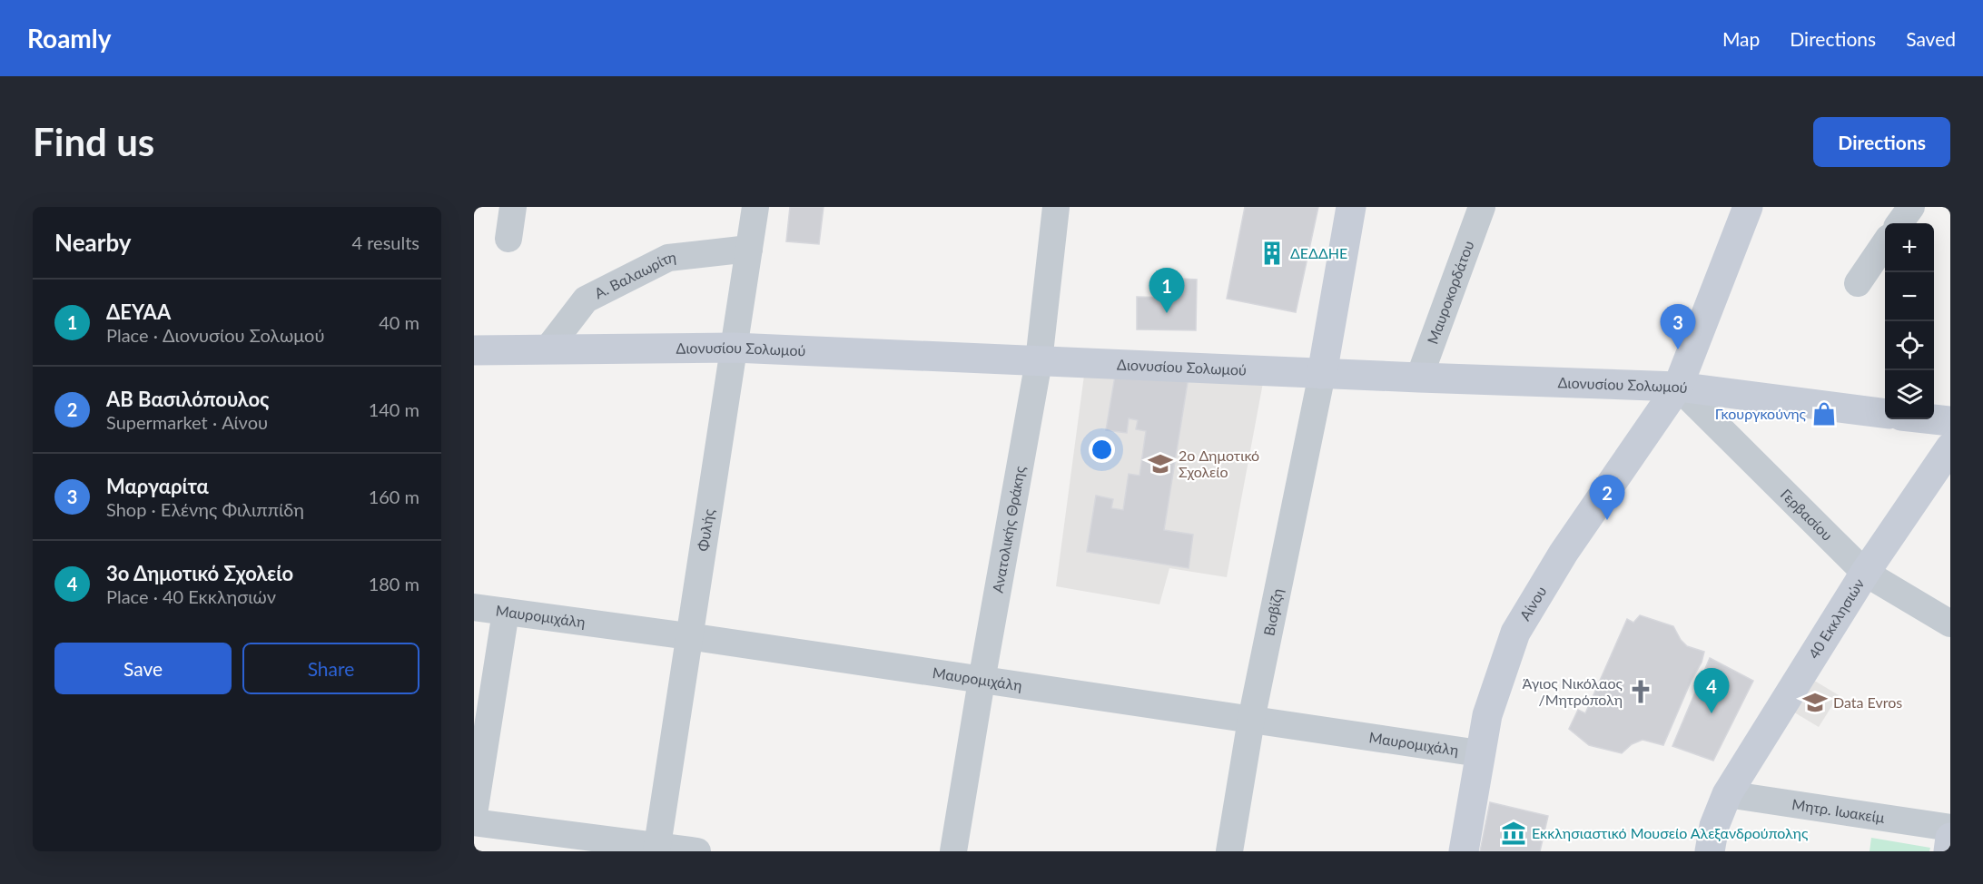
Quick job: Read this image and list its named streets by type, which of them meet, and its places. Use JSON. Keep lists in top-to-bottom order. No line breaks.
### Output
{"streets":{"street":["Α. Βαλαωρίτη","Μαυροκορδάτου","Διονυσίου Σολωμού","Γερβασίου","Φυλής","Ανατολικής Θράκης","Αίνου","Βισβίζη","Μαυρομιχάλη","40 Εκκλησιών","Μητρ. Ιωακείμ"]},"crossings":[["Α. Βαλαωρίτη","Διονυσίου Σολωμού"],["Α. Βαλαωρίτη","Φυλής"],["Μαυροκορδάτου","Διονυσίου Σολωμού"],["Διονυσίου Σολωμού","Γερβασίου"],["Διονυσίου Σολωμού","Φυλής"],["Διονυσίου Σολωμού","Ανατολικής Θράκης"],["Διονυσίου Σολωμού","Αίνου"],["Διονυσίου Σολωμού","Βισβίζη"],["Γερβασίου","Αίνου"],["Γερβασίου","40 Εκκλησιών"],["Φυλής","Μαυρομιχάλη"],["Ανατολικής Θράκης","Μαυρομιχάλη"],["Αίνου","Μαυρομιχάλη"],["Βισβίζη","Μαυρομιχάλη"],["40 Εκκλησιών","Μητρ. Ιωακείμ"]],"places":{"building":["ΔΕΔΔΗΕ"],"shop":["Γκουργκούνης"],"school or university":["2o Δημοτικό Σχολείο","Data Evros"],"church":["Άγιος Νικόλαος /Μητρόπολη"],"museum":["Εκκλησιαστικό Μουσείο Αλεξανδρούπολης"]},"page":{"header":"Roamly","nav":["Map","Directions","Saved"],"buttons":["Directions",["Save","Share"]],"title":"Find us","heading":["Nearby","4 results"],"map_buttons":["+","−"],"pins":["1","3","2","4"],"list":[{"mark":"1","name":"ΔΕΥΑΑ","note":"Place · Διονυσίου Σολωμού","value":"40 m"},{"mark":"2","name":"ΑΒ Βασιλόπουλος","note":"Supermarket · Αίνου","value":"140 m"},{"mark":"3","name":"Μαργαρίτα","note":"Shop · Ελένης Φιλιππίδη","value":"160 m"},{"mark":"4","name":"3ο Δημοτικό Σχολείο","note":"Place · 40 Εκκλησιών","value":"180 m"}]}}
